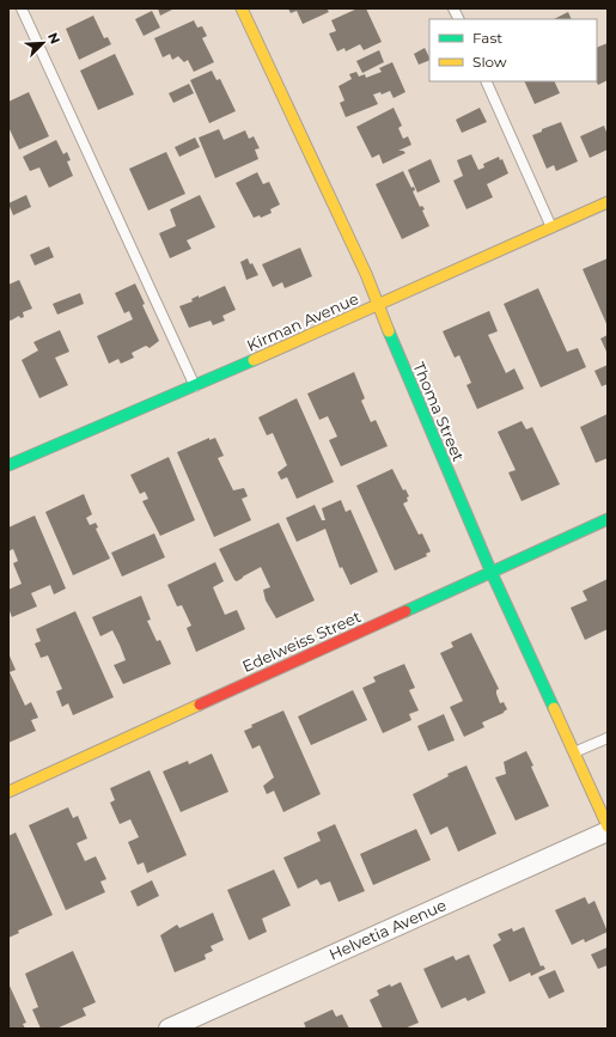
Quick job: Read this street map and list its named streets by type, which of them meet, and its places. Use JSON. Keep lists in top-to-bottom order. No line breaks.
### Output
{"streets":{"street":["Kirman Avenue","Thoma Street","Edelweiss Street","Helvetia Avenue"]},"crossings":[["Kirman Avenue","Thoma Street"],["Thoma Street","Edelweiss Street"]],"legend":["Fast","Slow"],"north":"top right"}
